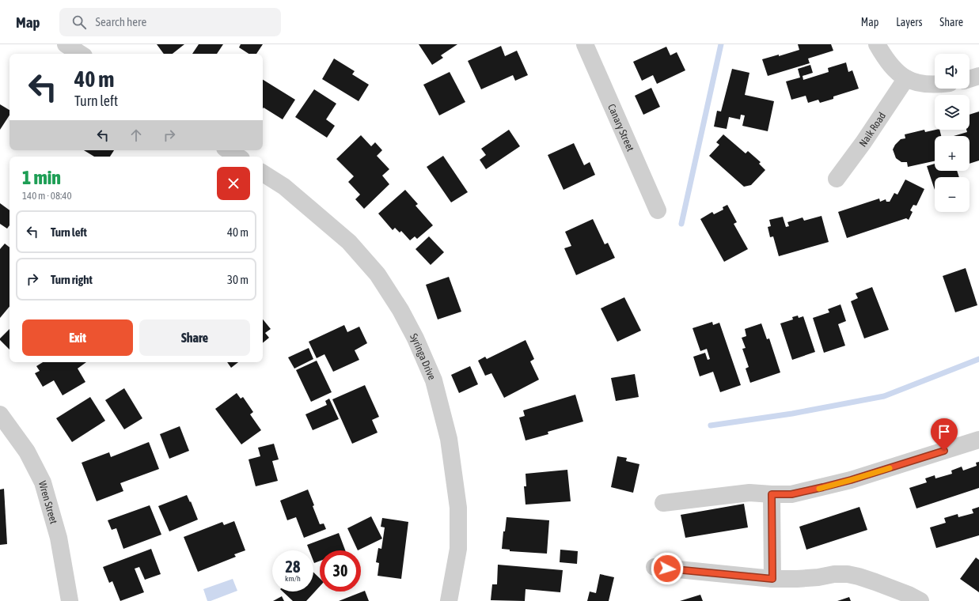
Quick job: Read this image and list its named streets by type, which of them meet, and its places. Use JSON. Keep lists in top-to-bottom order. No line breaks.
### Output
{"streets":{"street":["Canary Street","Naik Road","Syringa Drive","Wren Street"]},"page":{"header":"Map","search":"Search here","nav":["Map","Layers","Share"],"map_buttons":["+","−"],"turn":["40 m","Turn left"],"heading":["1 min","140 m · 08:40"],"list":[{"name":"Turn left","value":"40 m"},{"name":"Turn right","value":"30 m"}],"buttons":["Exit","Share"],"speed":"28 km/h","limit":"30"}}
